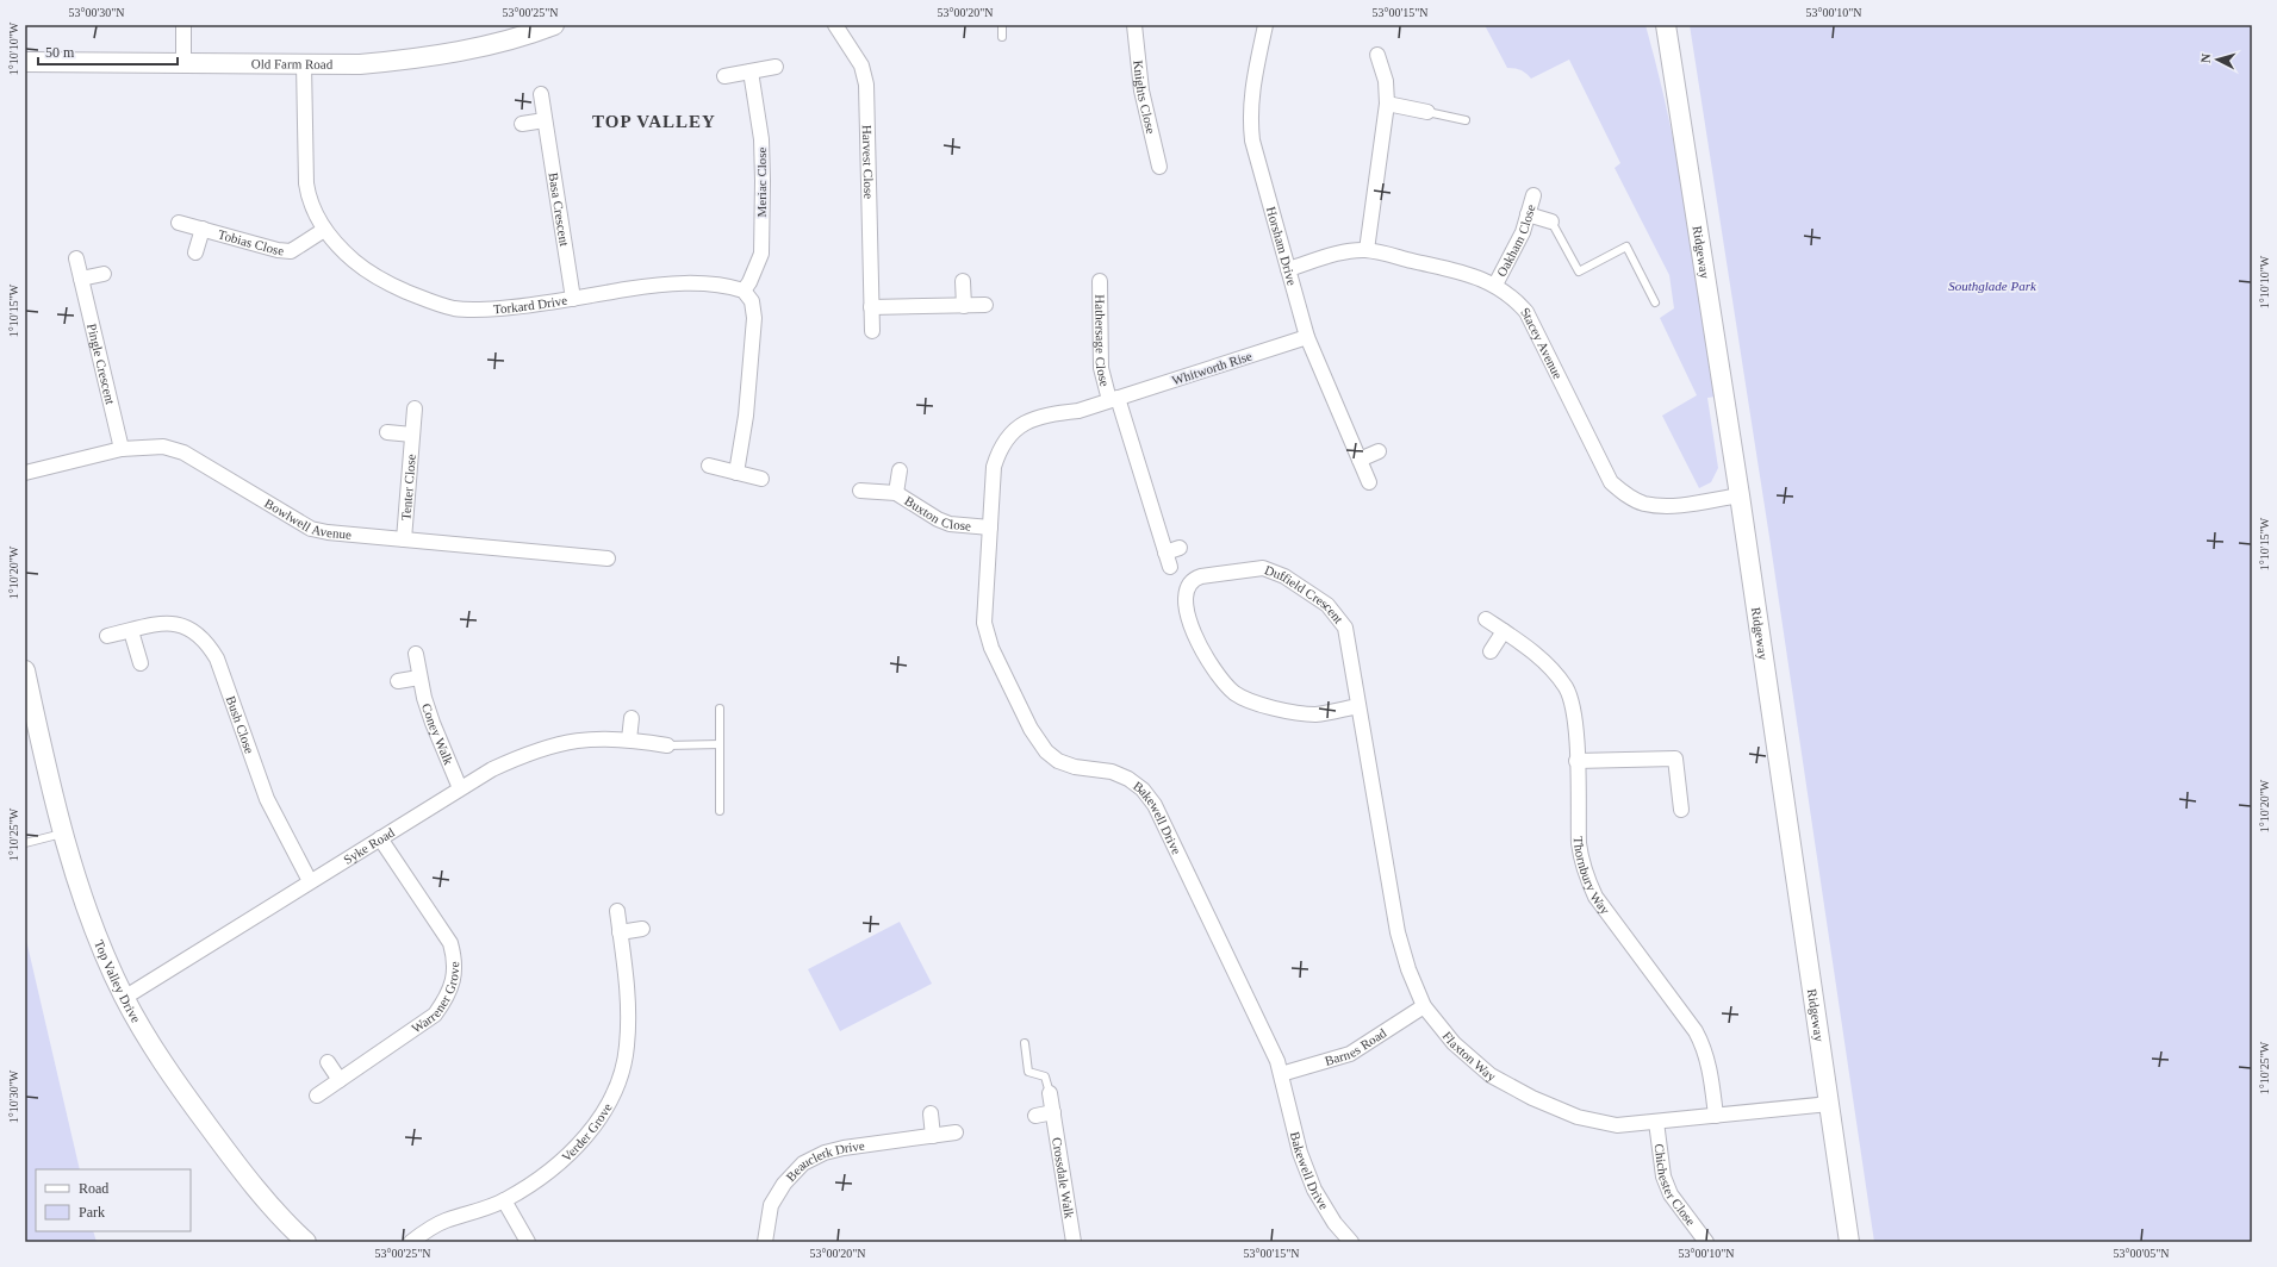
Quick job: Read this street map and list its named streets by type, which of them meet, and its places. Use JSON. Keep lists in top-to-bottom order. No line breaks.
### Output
{"streets":{"street":["Old Farm Road","Knights Close","Harvest Close","Meriac Close","Basa Crescent","Oakham Close","Tobias Close","Horsham Drive","Ridgeway","Torkard Drive","Hathersage Close","Stacey Avenue","Pingle Crescent","Whitworth Rise","Tenter Close","Buxton Close","Bowlwell Avenue","Duffield Crescent","Bush Close","Coney Walk","Bakewell Drive","Syke Road","Thornbury Way","Top Valley Drive","Warrener Grove","Barnes Road","Flaxton Way","Verder Grove","Beauclerk Drive","Crossdale Walk","Chichester Close"]},"crossings":[["Old Farm Road","Torkard Drive"],["Meriac Close","Torkard Drive"],["Basa Crescent","Torkard Drive"],["Oakham Close","Stacey Avenue"],["Tobias Close","Torkard Drive"],["Horsham Drive","Stacey Avenue"],["Horsham Drive","Whitworth Rise"],["Ridgeway","Stacey Avenue"],["Ridgeway","Flaxton Way"],["Hathersage Close","Whitworth Rise"],["Pingle Crescent","Bowlwell Avenue"],["Whitworth Rise","Bakewell Drive"],["Tenter Close","Bowlwell Avenue"],["Buxton Close","Bakewell Drive"],["Duffield Crescent","Flaxton Way"],["Bush Close","Syke Road"],["Coney Walk","Syke Road"],["Bakewell Drive","Barnes Road"],["Syke Road","Top Valley Drive"],["Syke Road","Warrener Grove"],["Thornbury Way","Flaxton Way"],["Barnes Road","Flaxton Way"],["Flaxton Way","Chichester Close"]],"districts":["TOP VALLEY"],"parks":["Southglade Park"],"legend":["Road","Park"],"scale_bar":"50 m","north":"left","coordinates":["53°00'30\"N","53°00'25\"N","53°00'20\"N","53°00'15\"N","53°00'10\"N","1°10'10\"W","1°10'15\"W","1°10'20\"W","1°10'25\"W","1°10'30\"W","53°00'05\"N"]}
